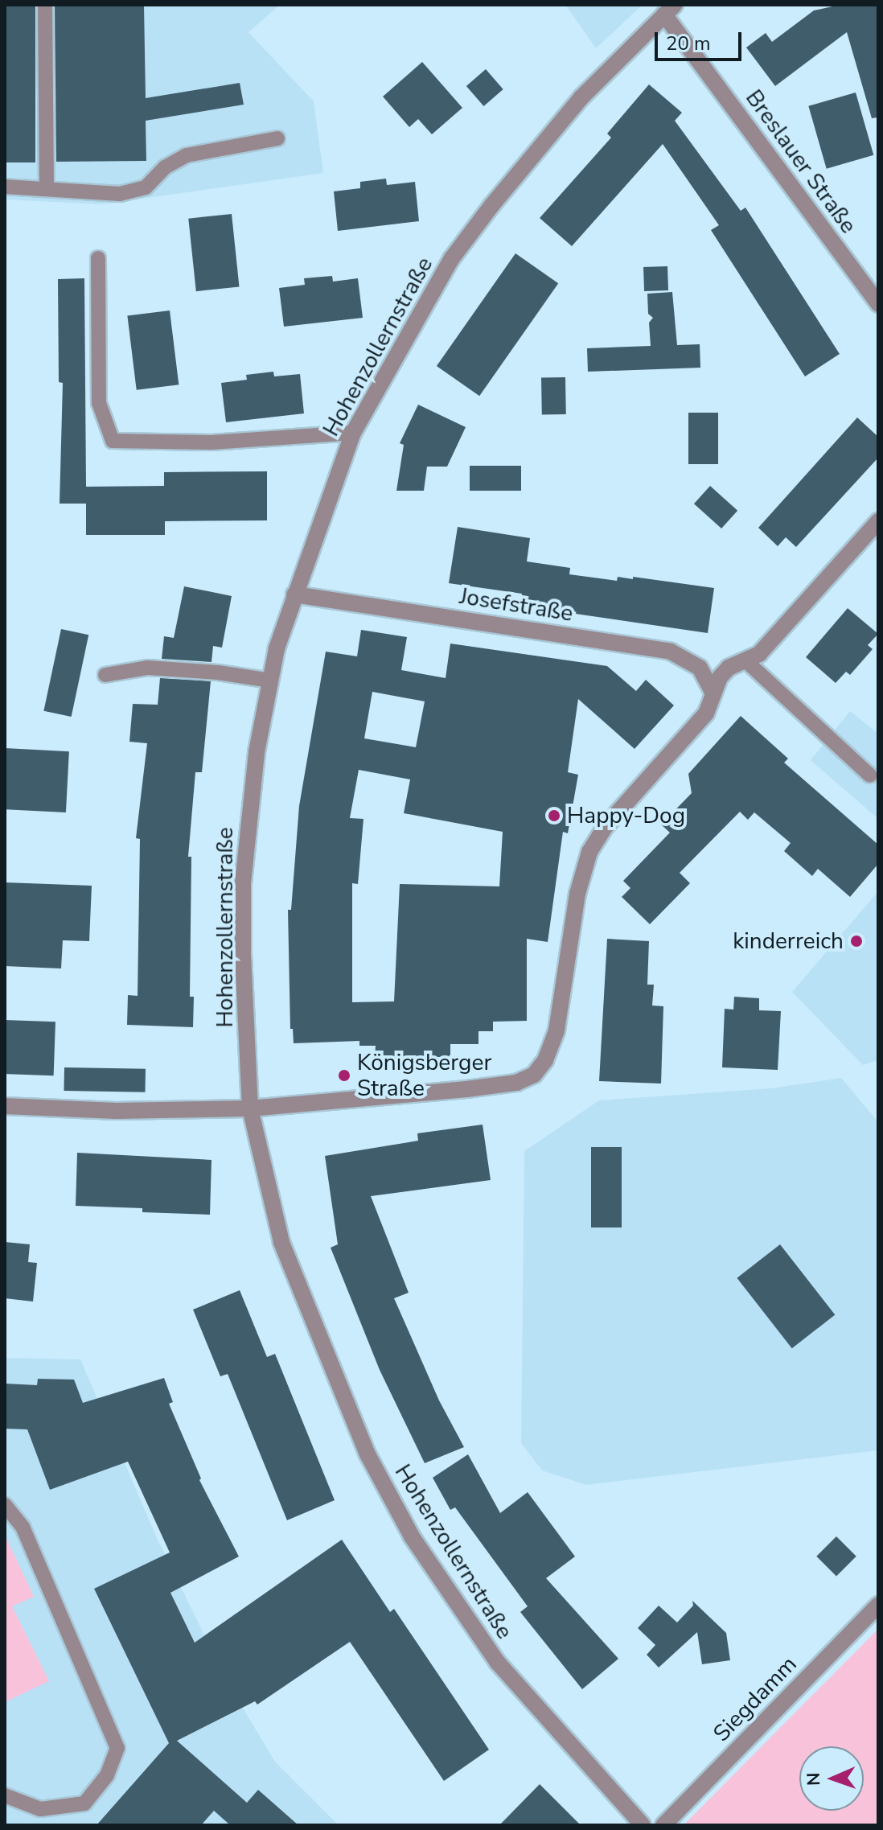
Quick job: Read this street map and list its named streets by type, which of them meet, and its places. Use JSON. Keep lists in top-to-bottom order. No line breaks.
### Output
{"streets":{"street":["Breslauer Straße","Hohenzollernstraße","Josefstraße","Siegdamm"]},"crossings":[["Breslauer Straße","Hohenzollernstraße"],["Hohenzollernstraße","Josefstraße"]],"places":["Happy-Dog","kinderreich","Königsberger Straße"],"scale_bar":"20 m","north":"left"}
